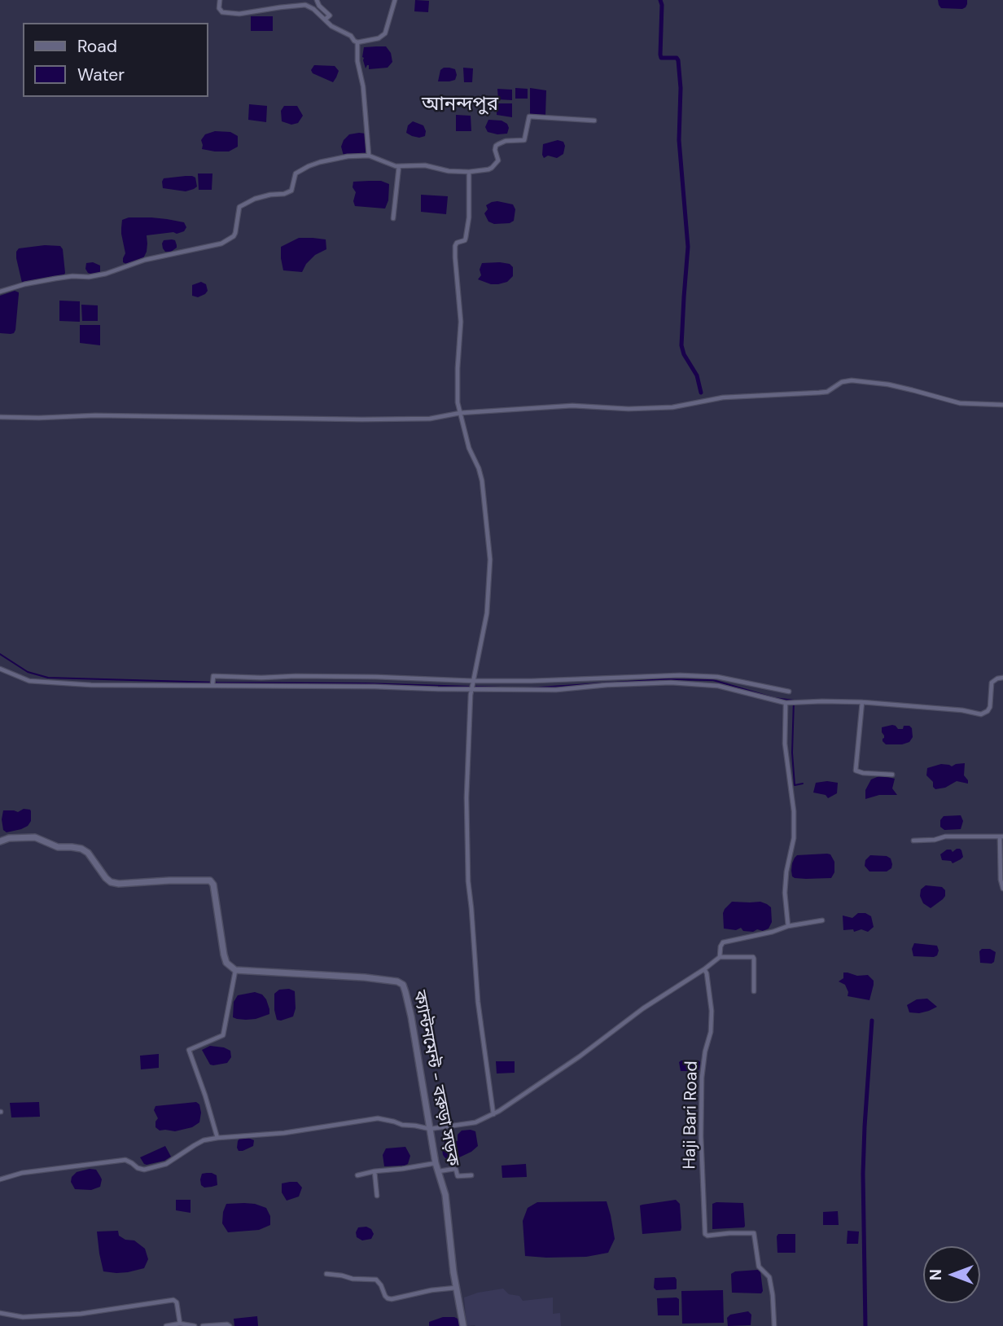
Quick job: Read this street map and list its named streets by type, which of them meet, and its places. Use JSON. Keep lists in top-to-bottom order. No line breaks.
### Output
{"streets":{"main road":["ক্যান্টনমেন্ট - বরুড়া সড়ক"],"street":["Haji Bari Road"]},"districts":["আনন্দপুর"],"legend":["Road","Water"],"north":"left"}
